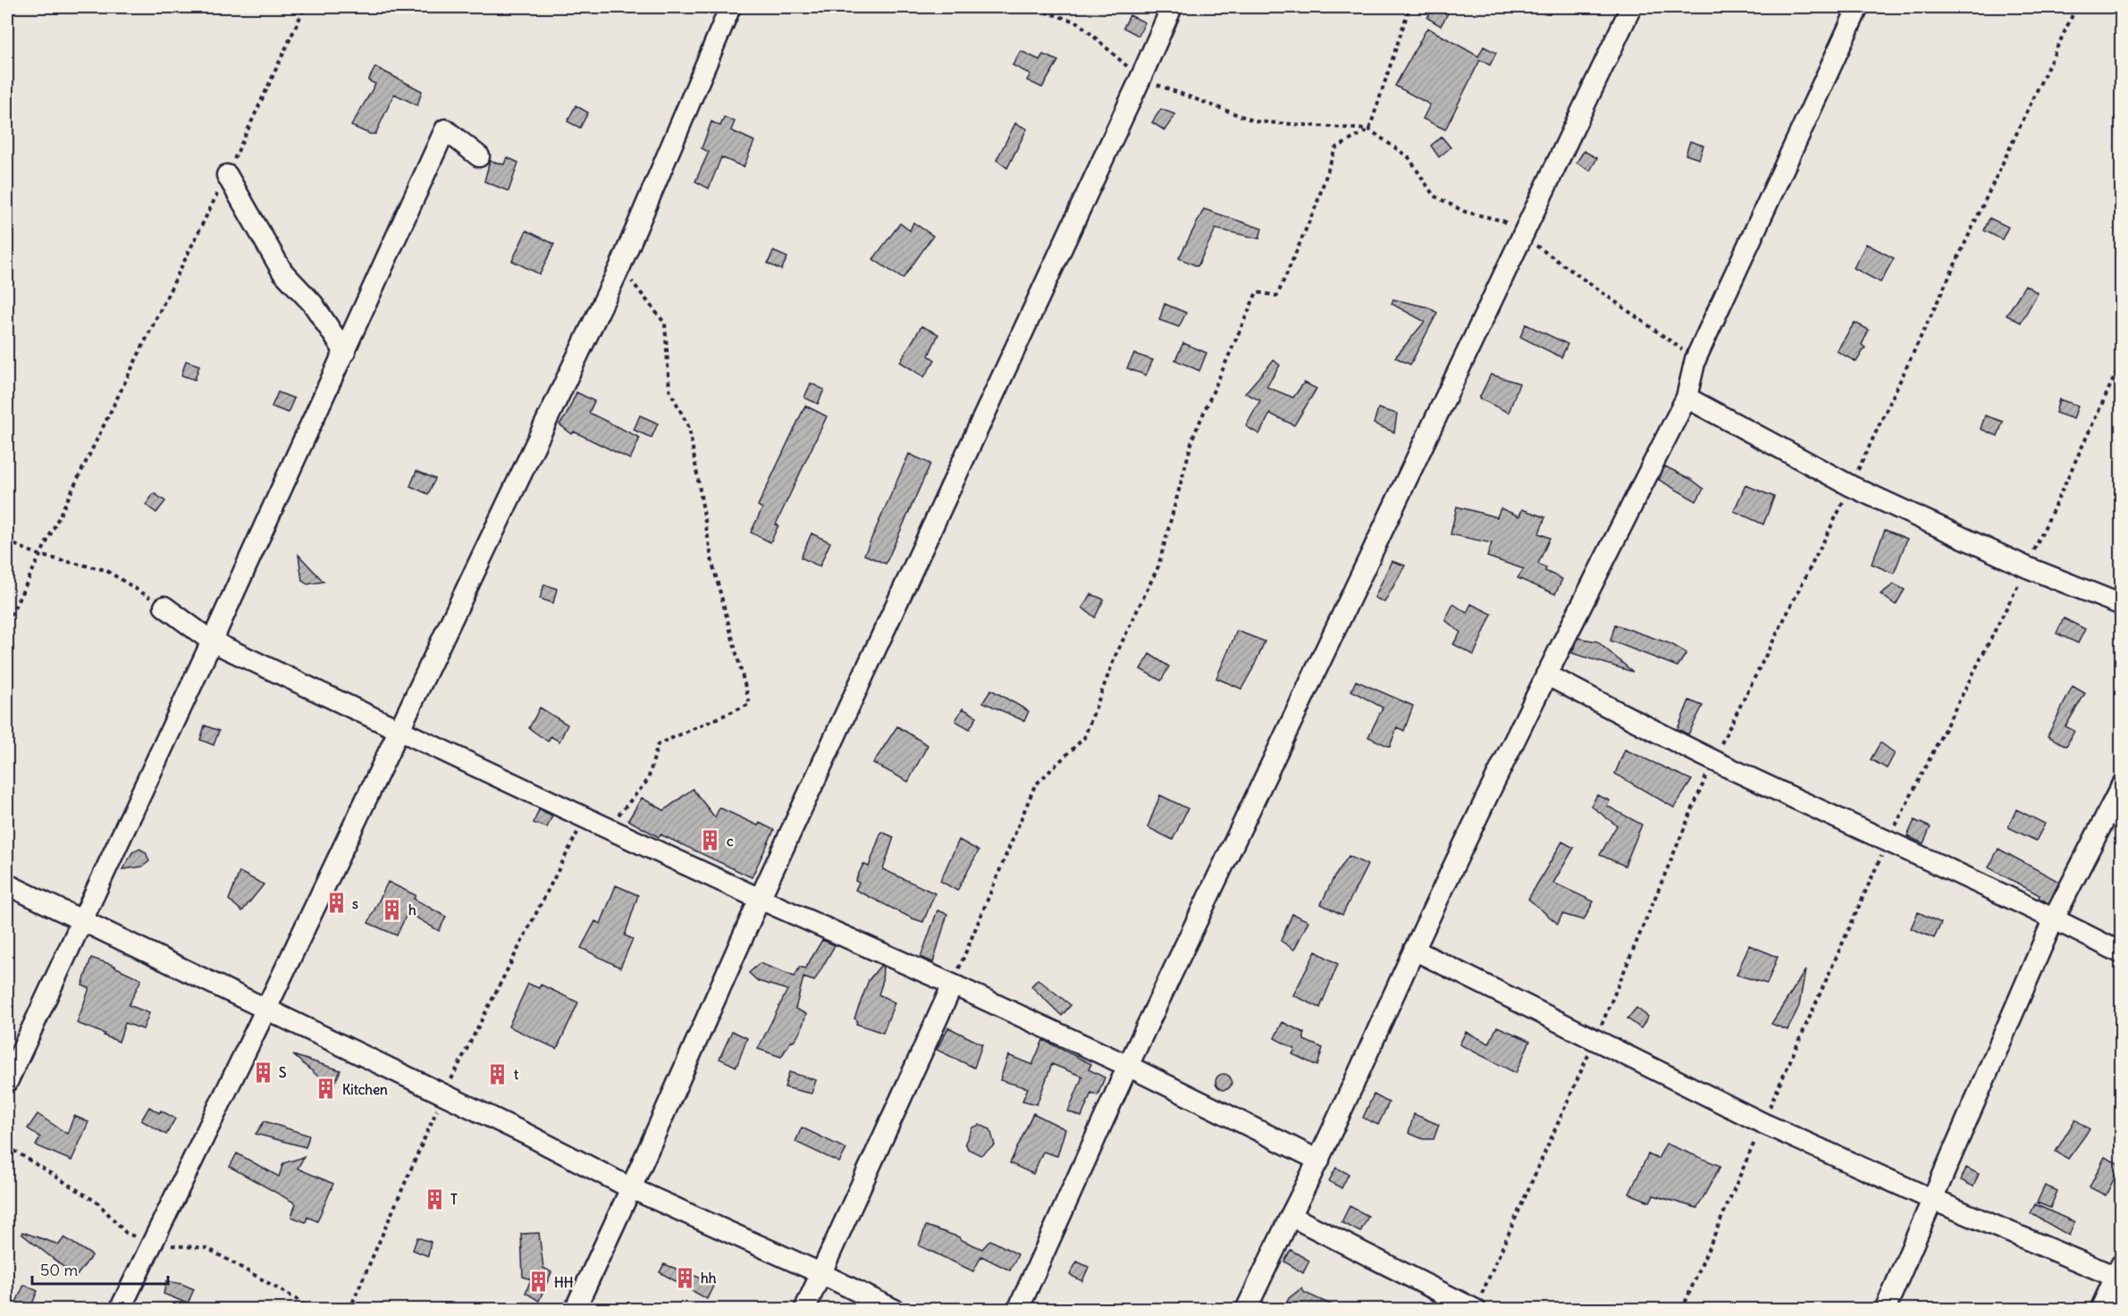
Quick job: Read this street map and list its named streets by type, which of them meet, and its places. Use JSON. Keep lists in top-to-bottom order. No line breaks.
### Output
{"places":{"building":["c","s","h","S","t","Kitchen","T","hh","HH"]},"scale_bar":"50 m"}
